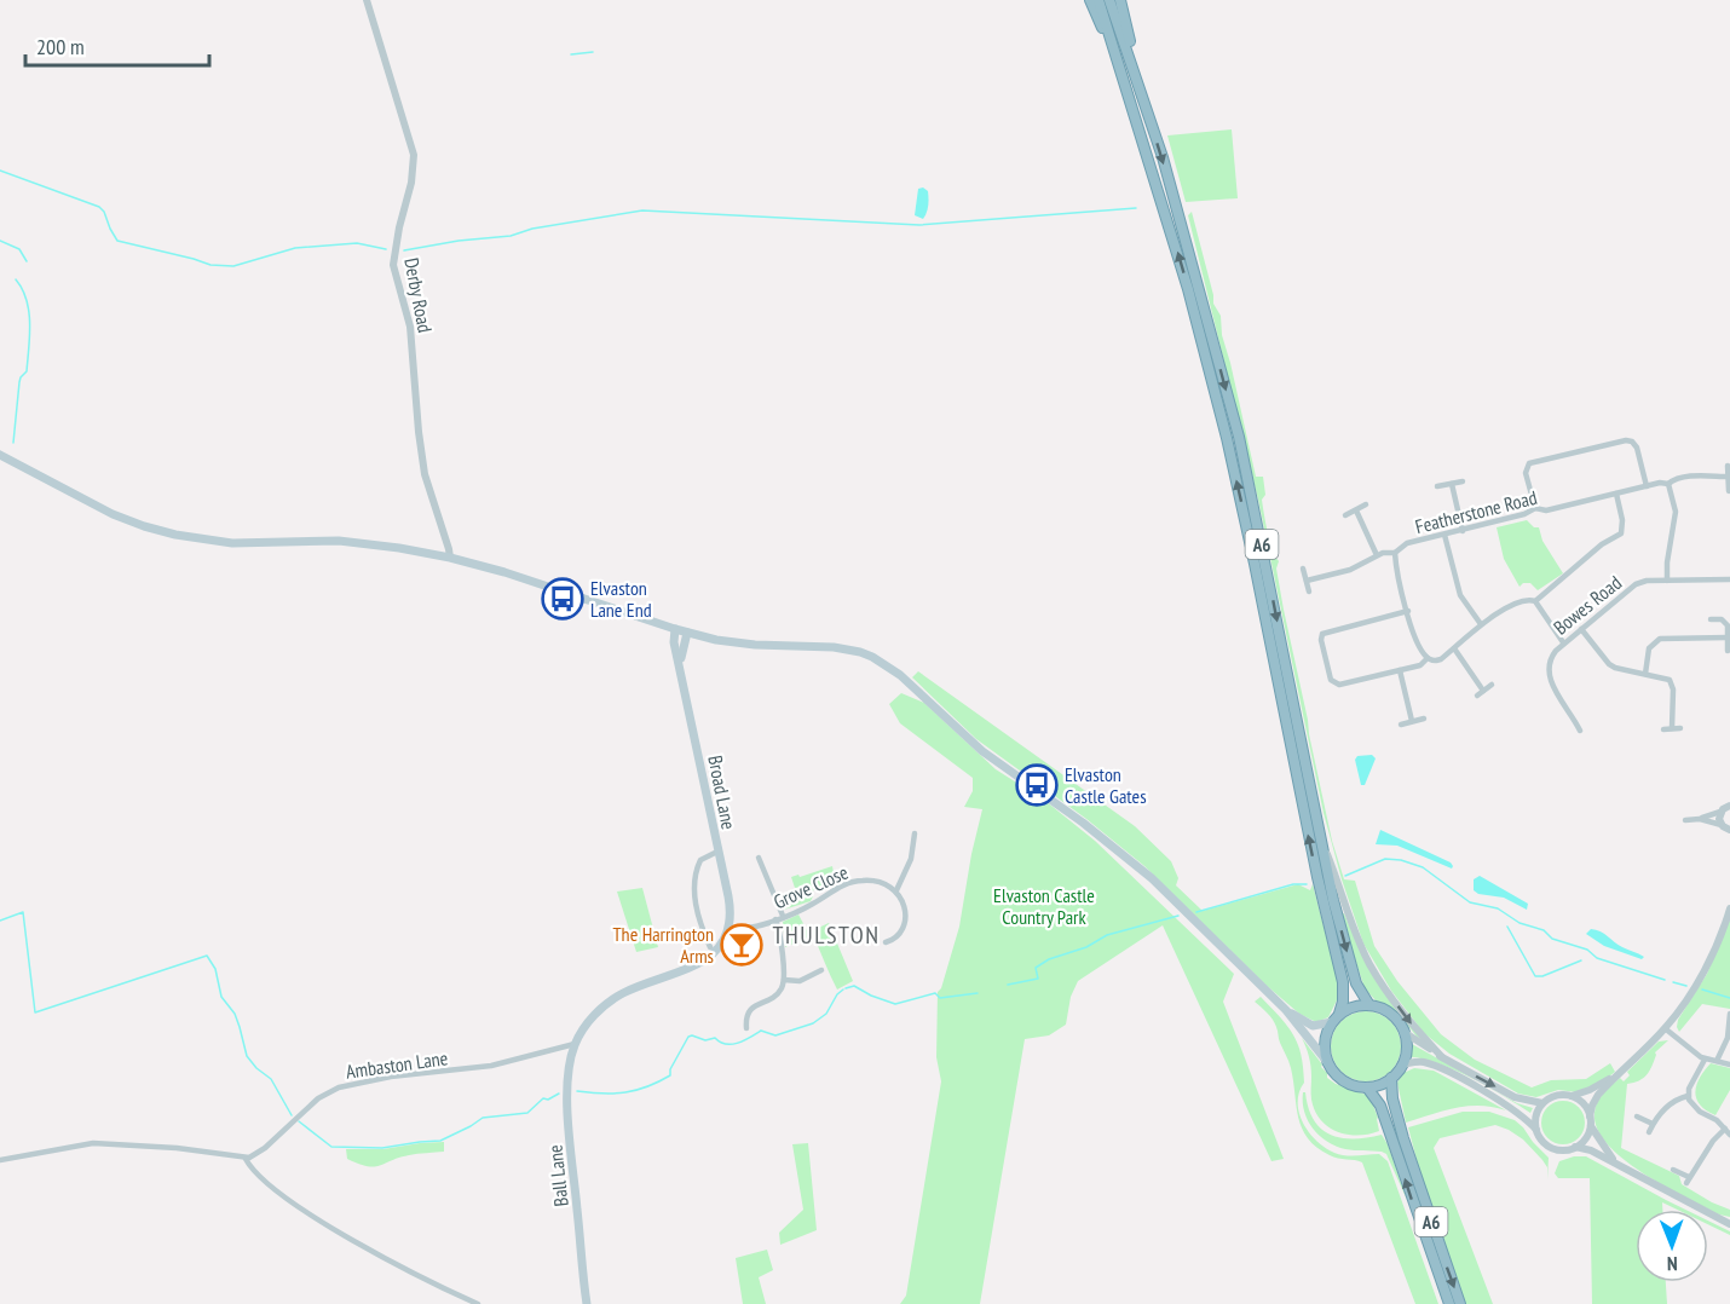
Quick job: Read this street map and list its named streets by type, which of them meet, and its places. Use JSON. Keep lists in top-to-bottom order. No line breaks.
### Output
{"streets":{"highway":["A6"],"main road":["Broad Lane","Ball Lane"],"street":["Derby Road","Featherstone Road","Bowes Road","Grove Close","Ambaston Lane"]},"crossings":[["Broad Lane","Grove Close"],["Ambaston Lane","Ball Lane"]],"districts":["THULSTON"],"parks":["Elvaston Castle Country Park"],"places":{"bus stop":["Elvaston Lane End","Elvaston Castle Gates"],"bar":["The Harrington Arms"]},"scale_bar":"200 m","north":"bottom"}
